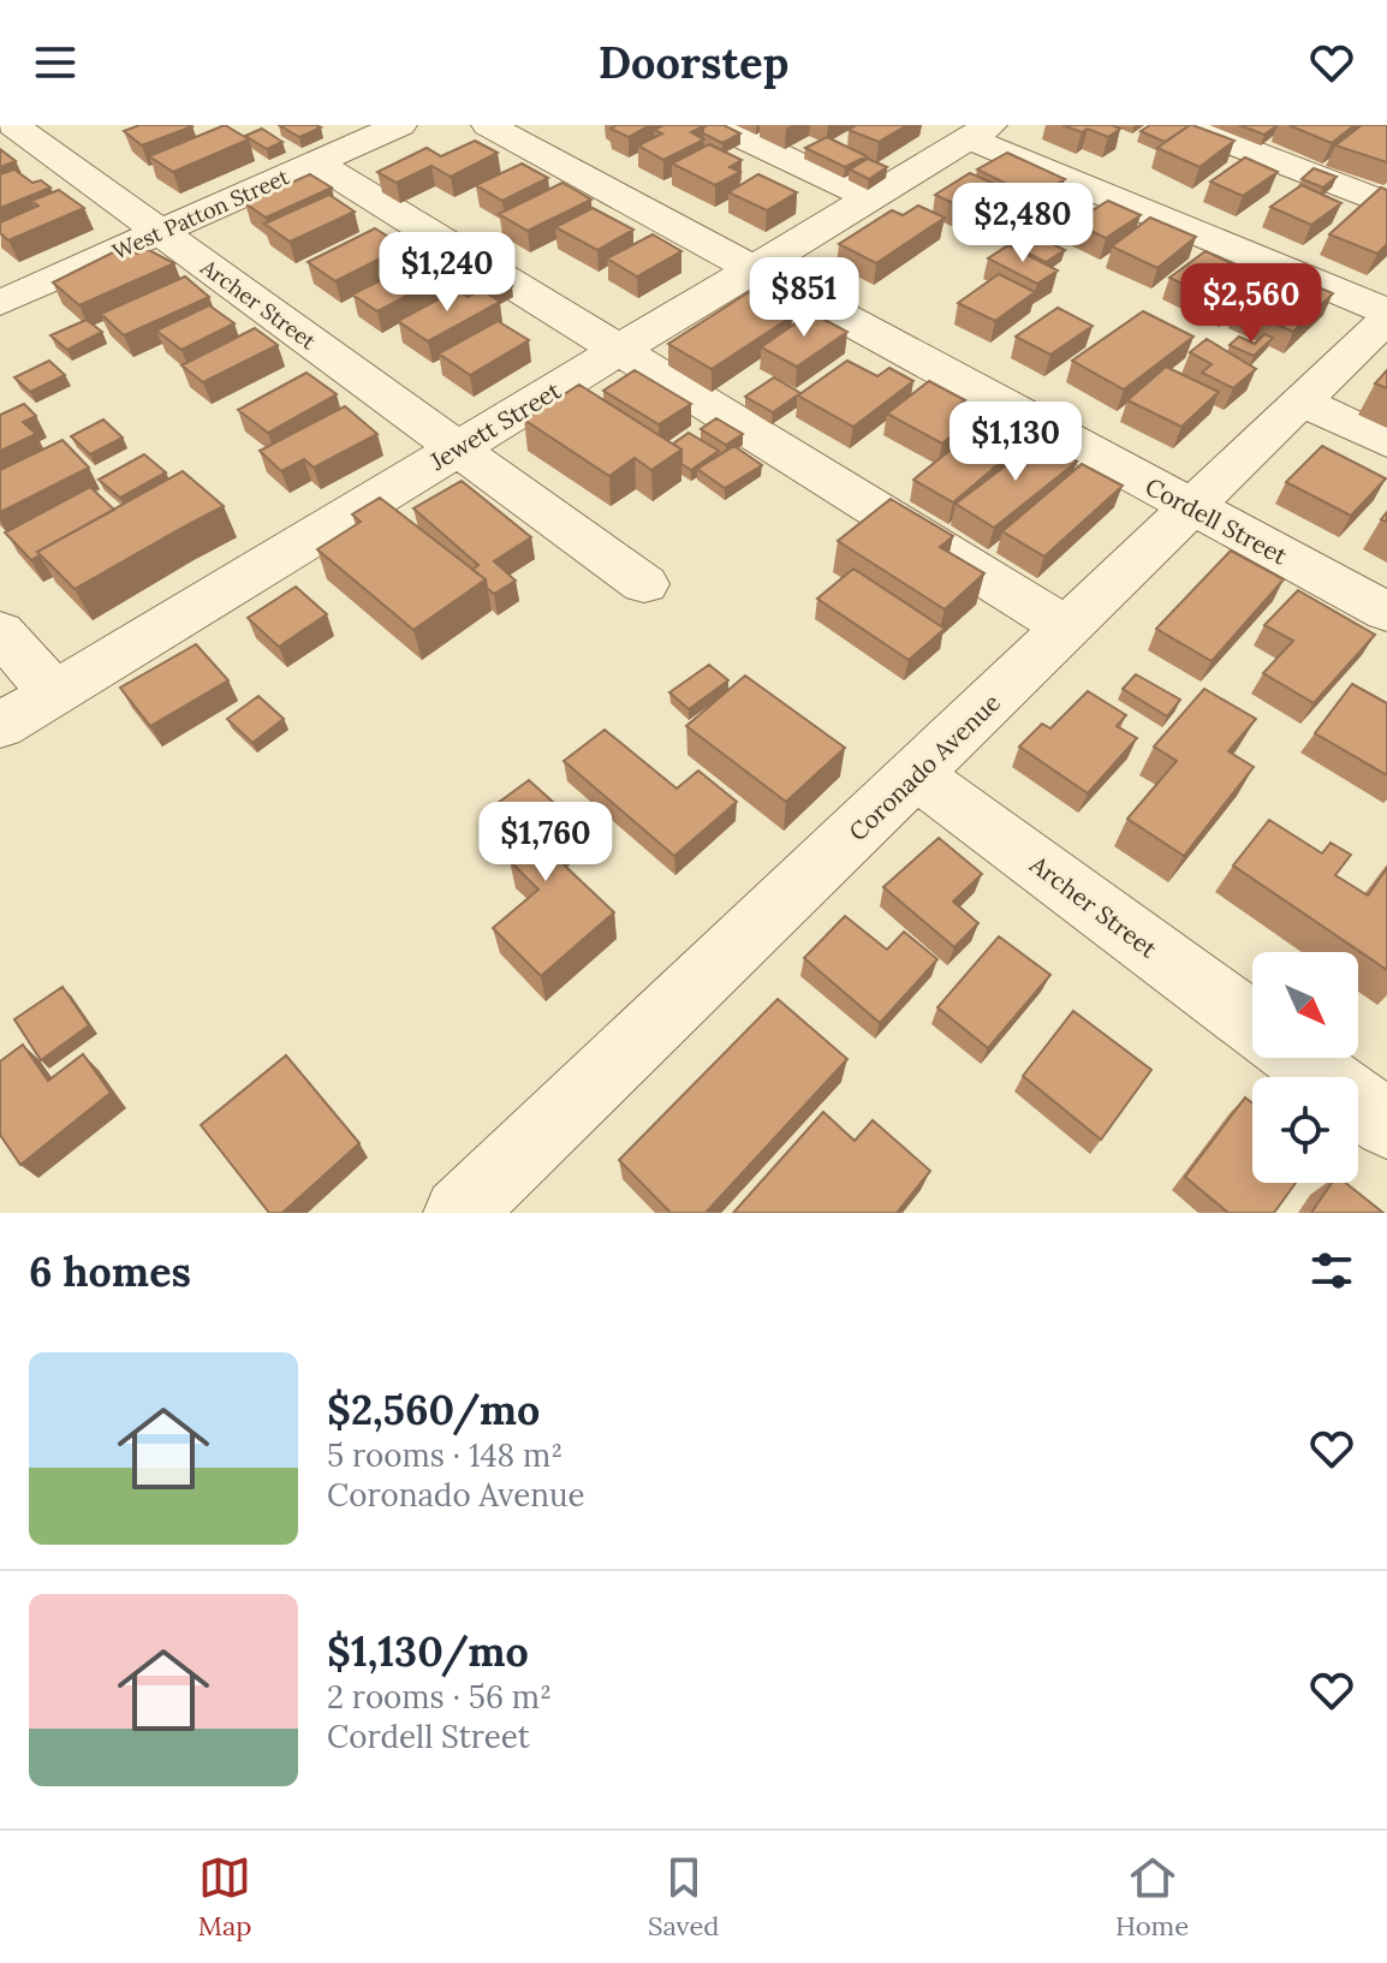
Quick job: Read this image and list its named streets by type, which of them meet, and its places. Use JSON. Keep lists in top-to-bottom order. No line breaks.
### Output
{"streets":{"street":["West Patton Street","Archer Street","Jewett Street","Cordell Street","Coronado Avenue"]},"crossings":[["West Patton Street","Archer Street"],["Archer Street","Jewett Street"],["Archer Street","Coronado Avenue"],["Jewett Street","Cordell Street"],["Cordell Street","Coronado Avenue"]],"north":"bottom right","page":{"header":"Doorstep","price":["$2,480","$1,240","$851","$2,560","$1,130","$1,760"],"heading":"6 homes","list":[{"name":"$2,560/mo","note":"5 rooms · 148 m² · Coronado Avenue"},{"name":"$1,130/mo","note":"2 rooms · 56 m² · Cordell Street"}],"tabs":["Map","Saved","Home"]}}
